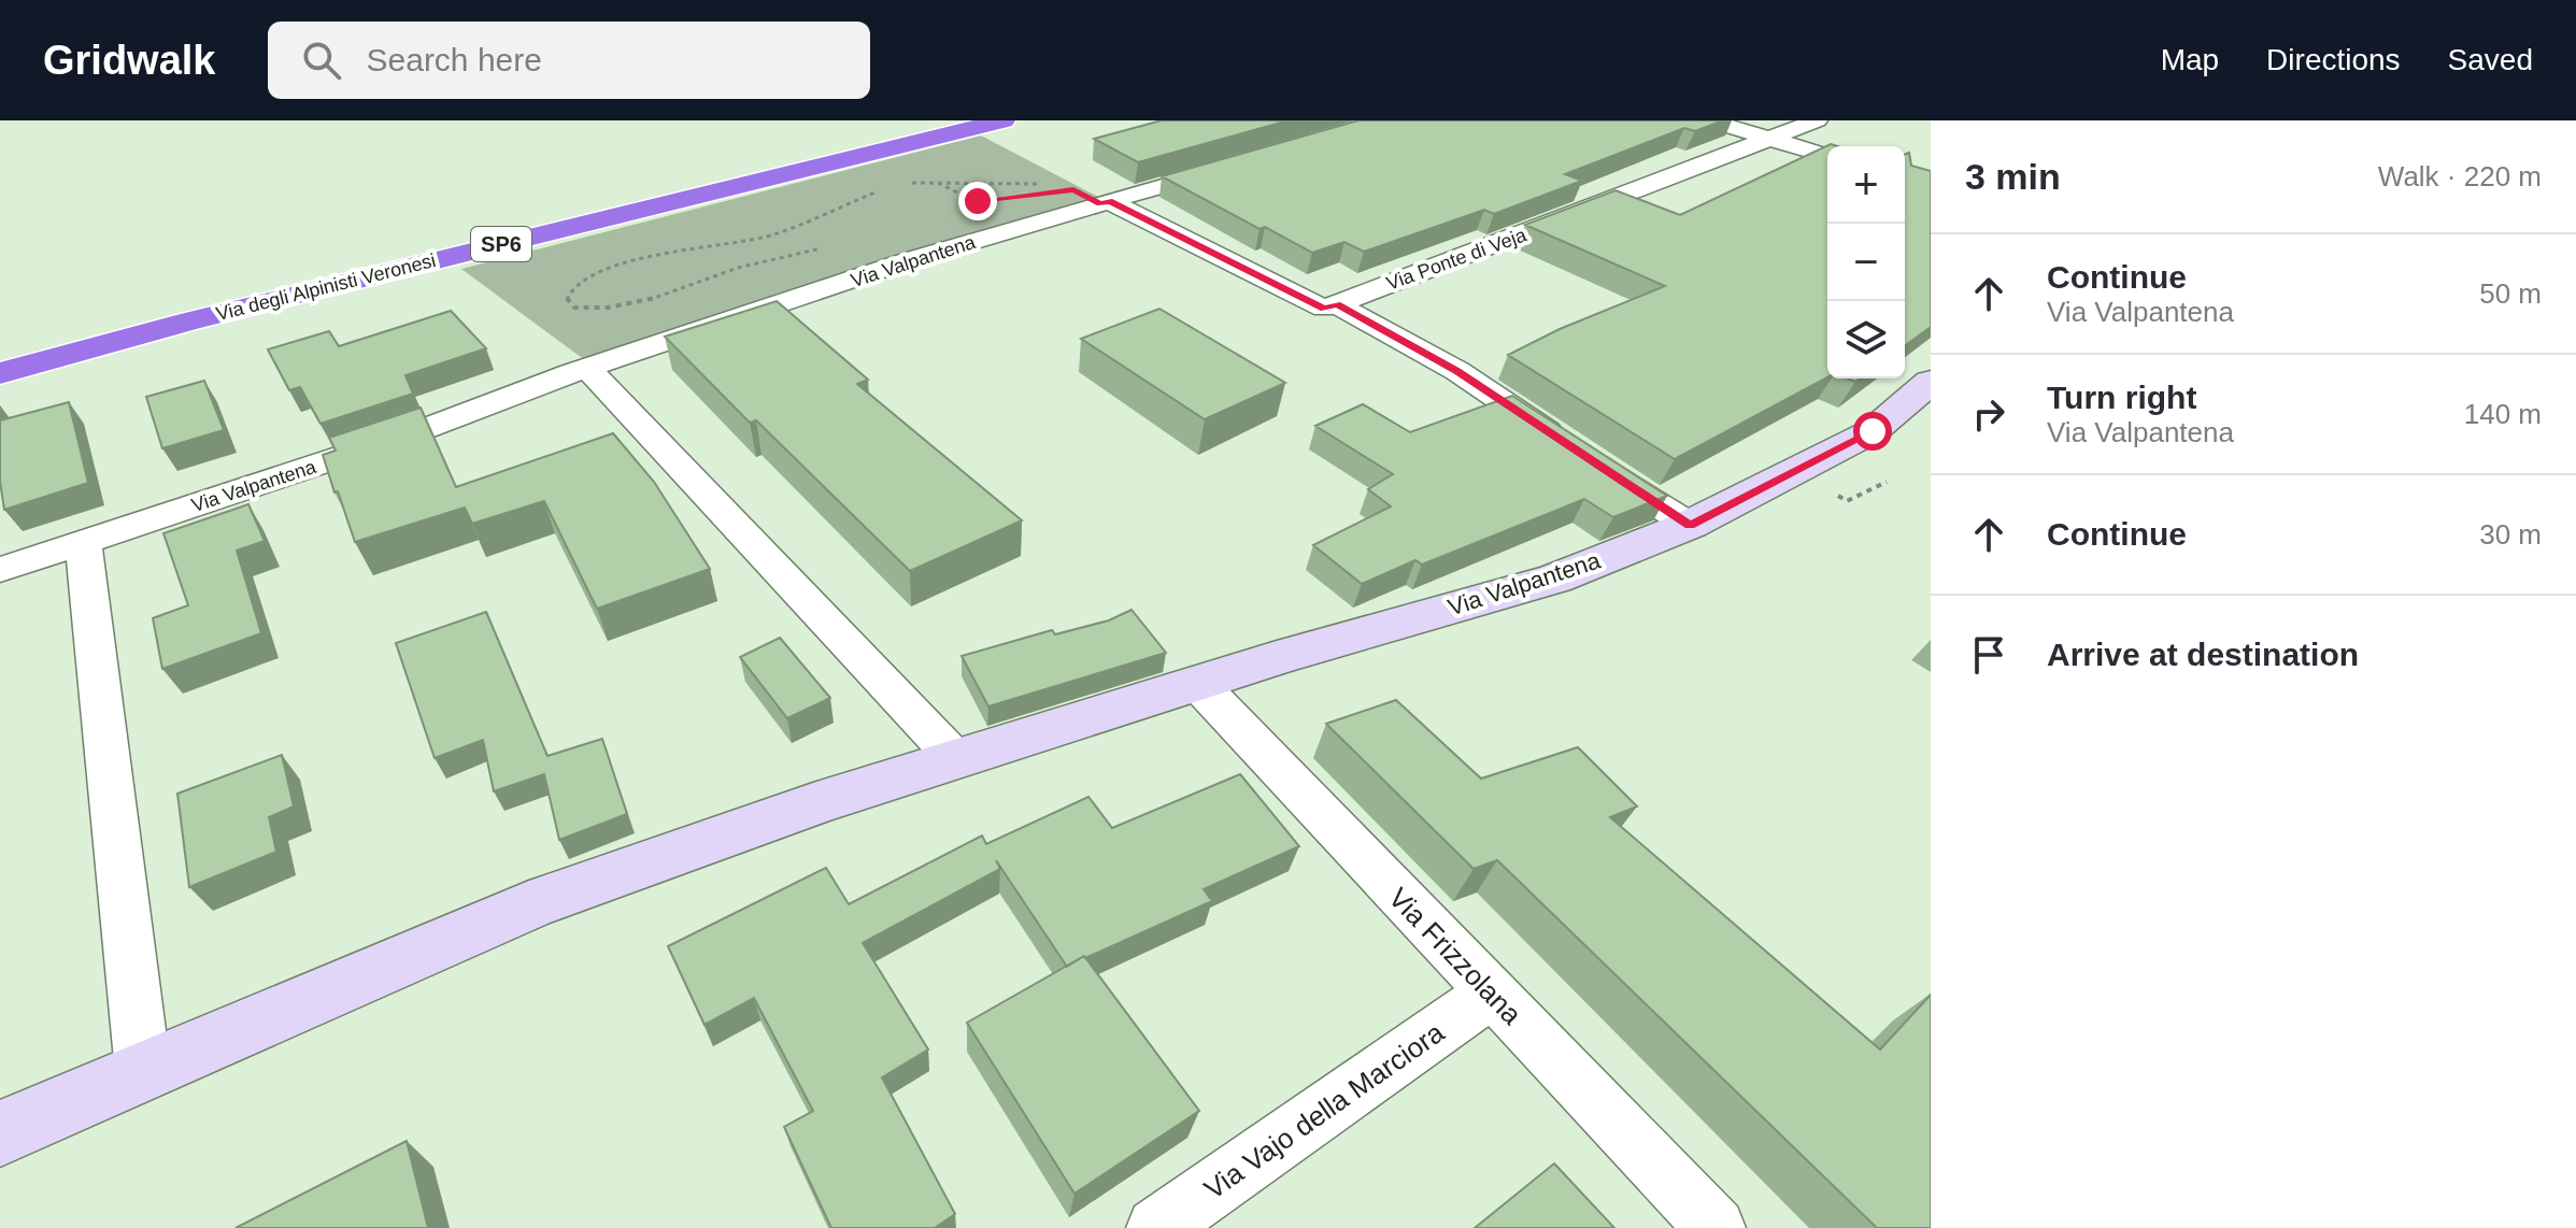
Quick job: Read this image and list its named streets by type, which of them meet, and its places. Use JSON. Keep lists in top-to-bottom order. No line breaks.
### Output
{"streets":{"highway":["SP6","Via degli Alpinisti Veronesi"],"street":["Via Ponte di Veja","Via Valpantena","Via Frizzolana","Via Vajo della Marciora"]},"crossings":[["Via Valpantena","Via Frizzolana"],["Via Frizzolana","Via Vajo della Marciora"]],"page":{"header":"Gridwalk","search":"Search here","nav":["Map","Directions","Saved"],"heading":["3 min","Walk · 220 m"],"map_buttons":["+","−"],"list":[["Continue","Via Valpantena","50 m"],["Turn right","Via Valpantena","140 m"],["Continue","30 m"],"Arrive at destination"]}}
